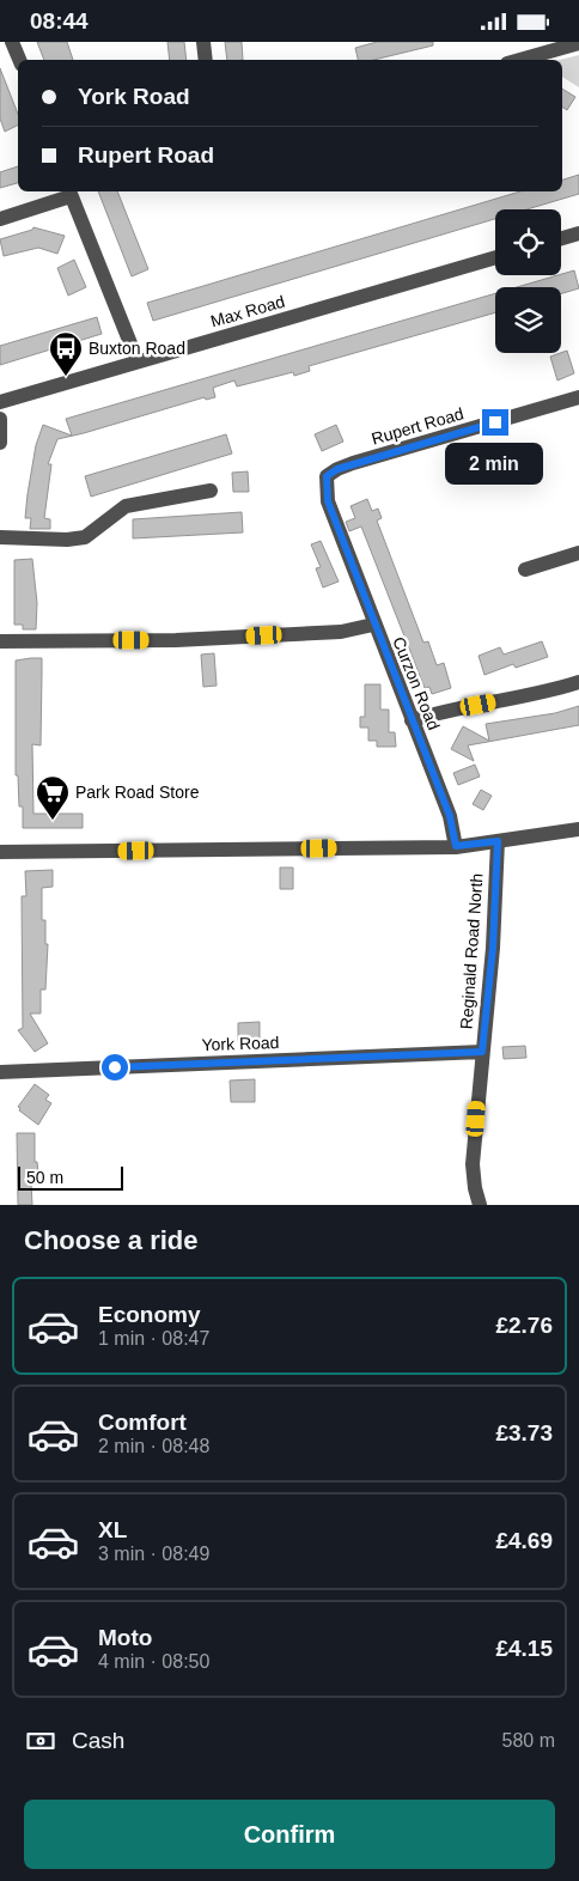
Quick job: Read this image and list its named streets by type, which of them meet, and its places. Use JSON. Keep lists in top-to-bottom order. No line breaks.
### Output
{"streets":{"street":["Max Road","Rupert Road","Curzon Road","Reginald Road North","York Road"]},"crossings":[["Rupert Road","Curzon Road"],["Reginald Road North","York Road"]],"places":{"bus stop":["Buxton Road"],"supermarket":["Park Road Store"]},"scale_bar":"50 m","page":{"status":"08:44","banner":["York Road","Rupert Road"],"bubble":"2 min","scale":"50 m","heading":"Choose a ride","list":[{"name":"Economy","note":"1 min · 08:47","value":"£2.76"},{"name":"Comfort","note":"2 min · 08:48","value":"£3.73"},{"name":"XL","note":"3 min · 08:49","value":"£4.69"},{"name":"Moto","note":"4 min · 08:50","value":"£4.15"}],"pay":["Cash","580 m"],"buttons":"Confirm"}}
